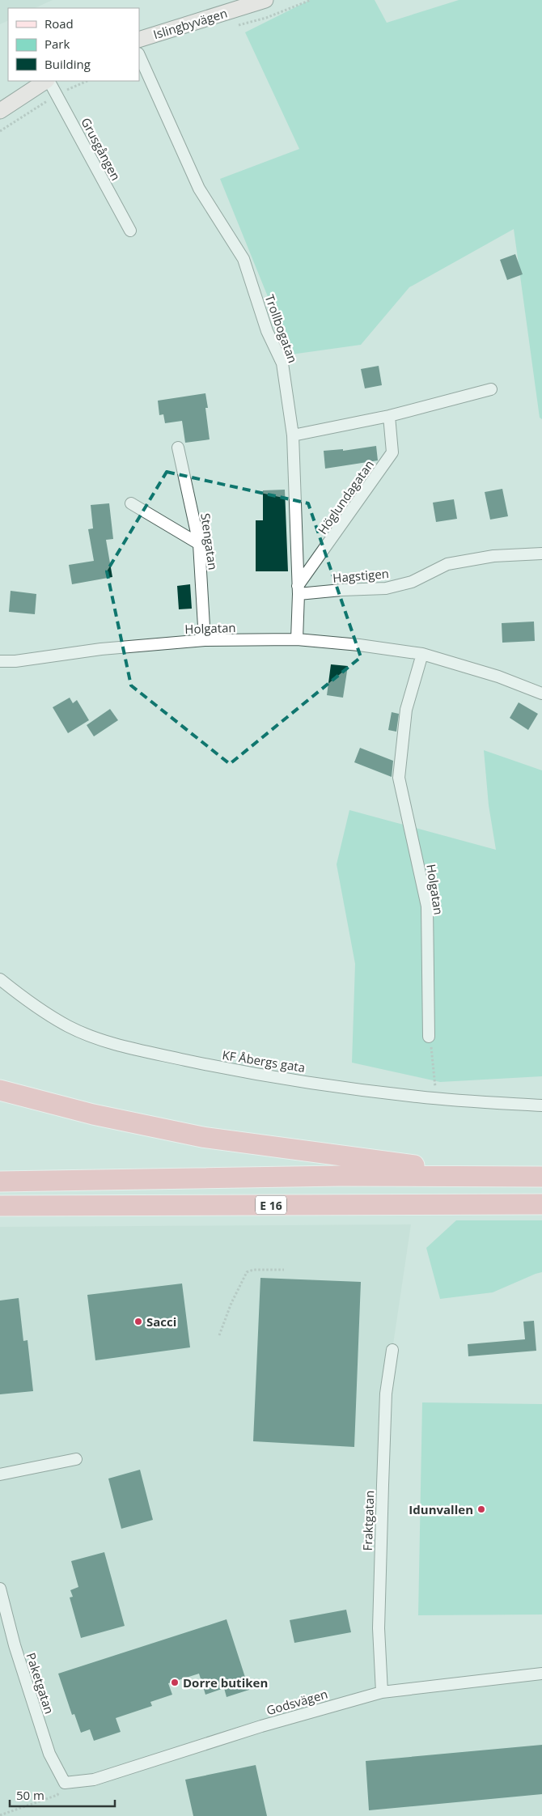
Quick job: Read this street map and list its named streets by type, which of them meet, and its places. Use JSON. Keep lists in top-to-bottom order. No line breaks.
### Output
{"streets":{"highway":["E 16"],"street":["Islingbyvägen","Grusgången","Trollbogatan","Höglundagatan","Stengatan","Hagstigen","Holgatan","KF Åbergs gata","Fraktgatan","Paketgatan","Godsvägen"]},"crossings":[["Trollbogatan","Höglundagatan"],["Trollbogatan","Hagstigen"],["Trollbogatan","Holgatan"],["Höglundagatan","Hagstigen"],["Stengatan","Holgatan"],["Fraktgatan","Godsvägen"],["Paketgatan","Godsvägen"]],"places":["Sacci","Idunvallen","Dorre butiken"],"legend":["Road","Park","Building"],"scale_bar":"50 m"}
